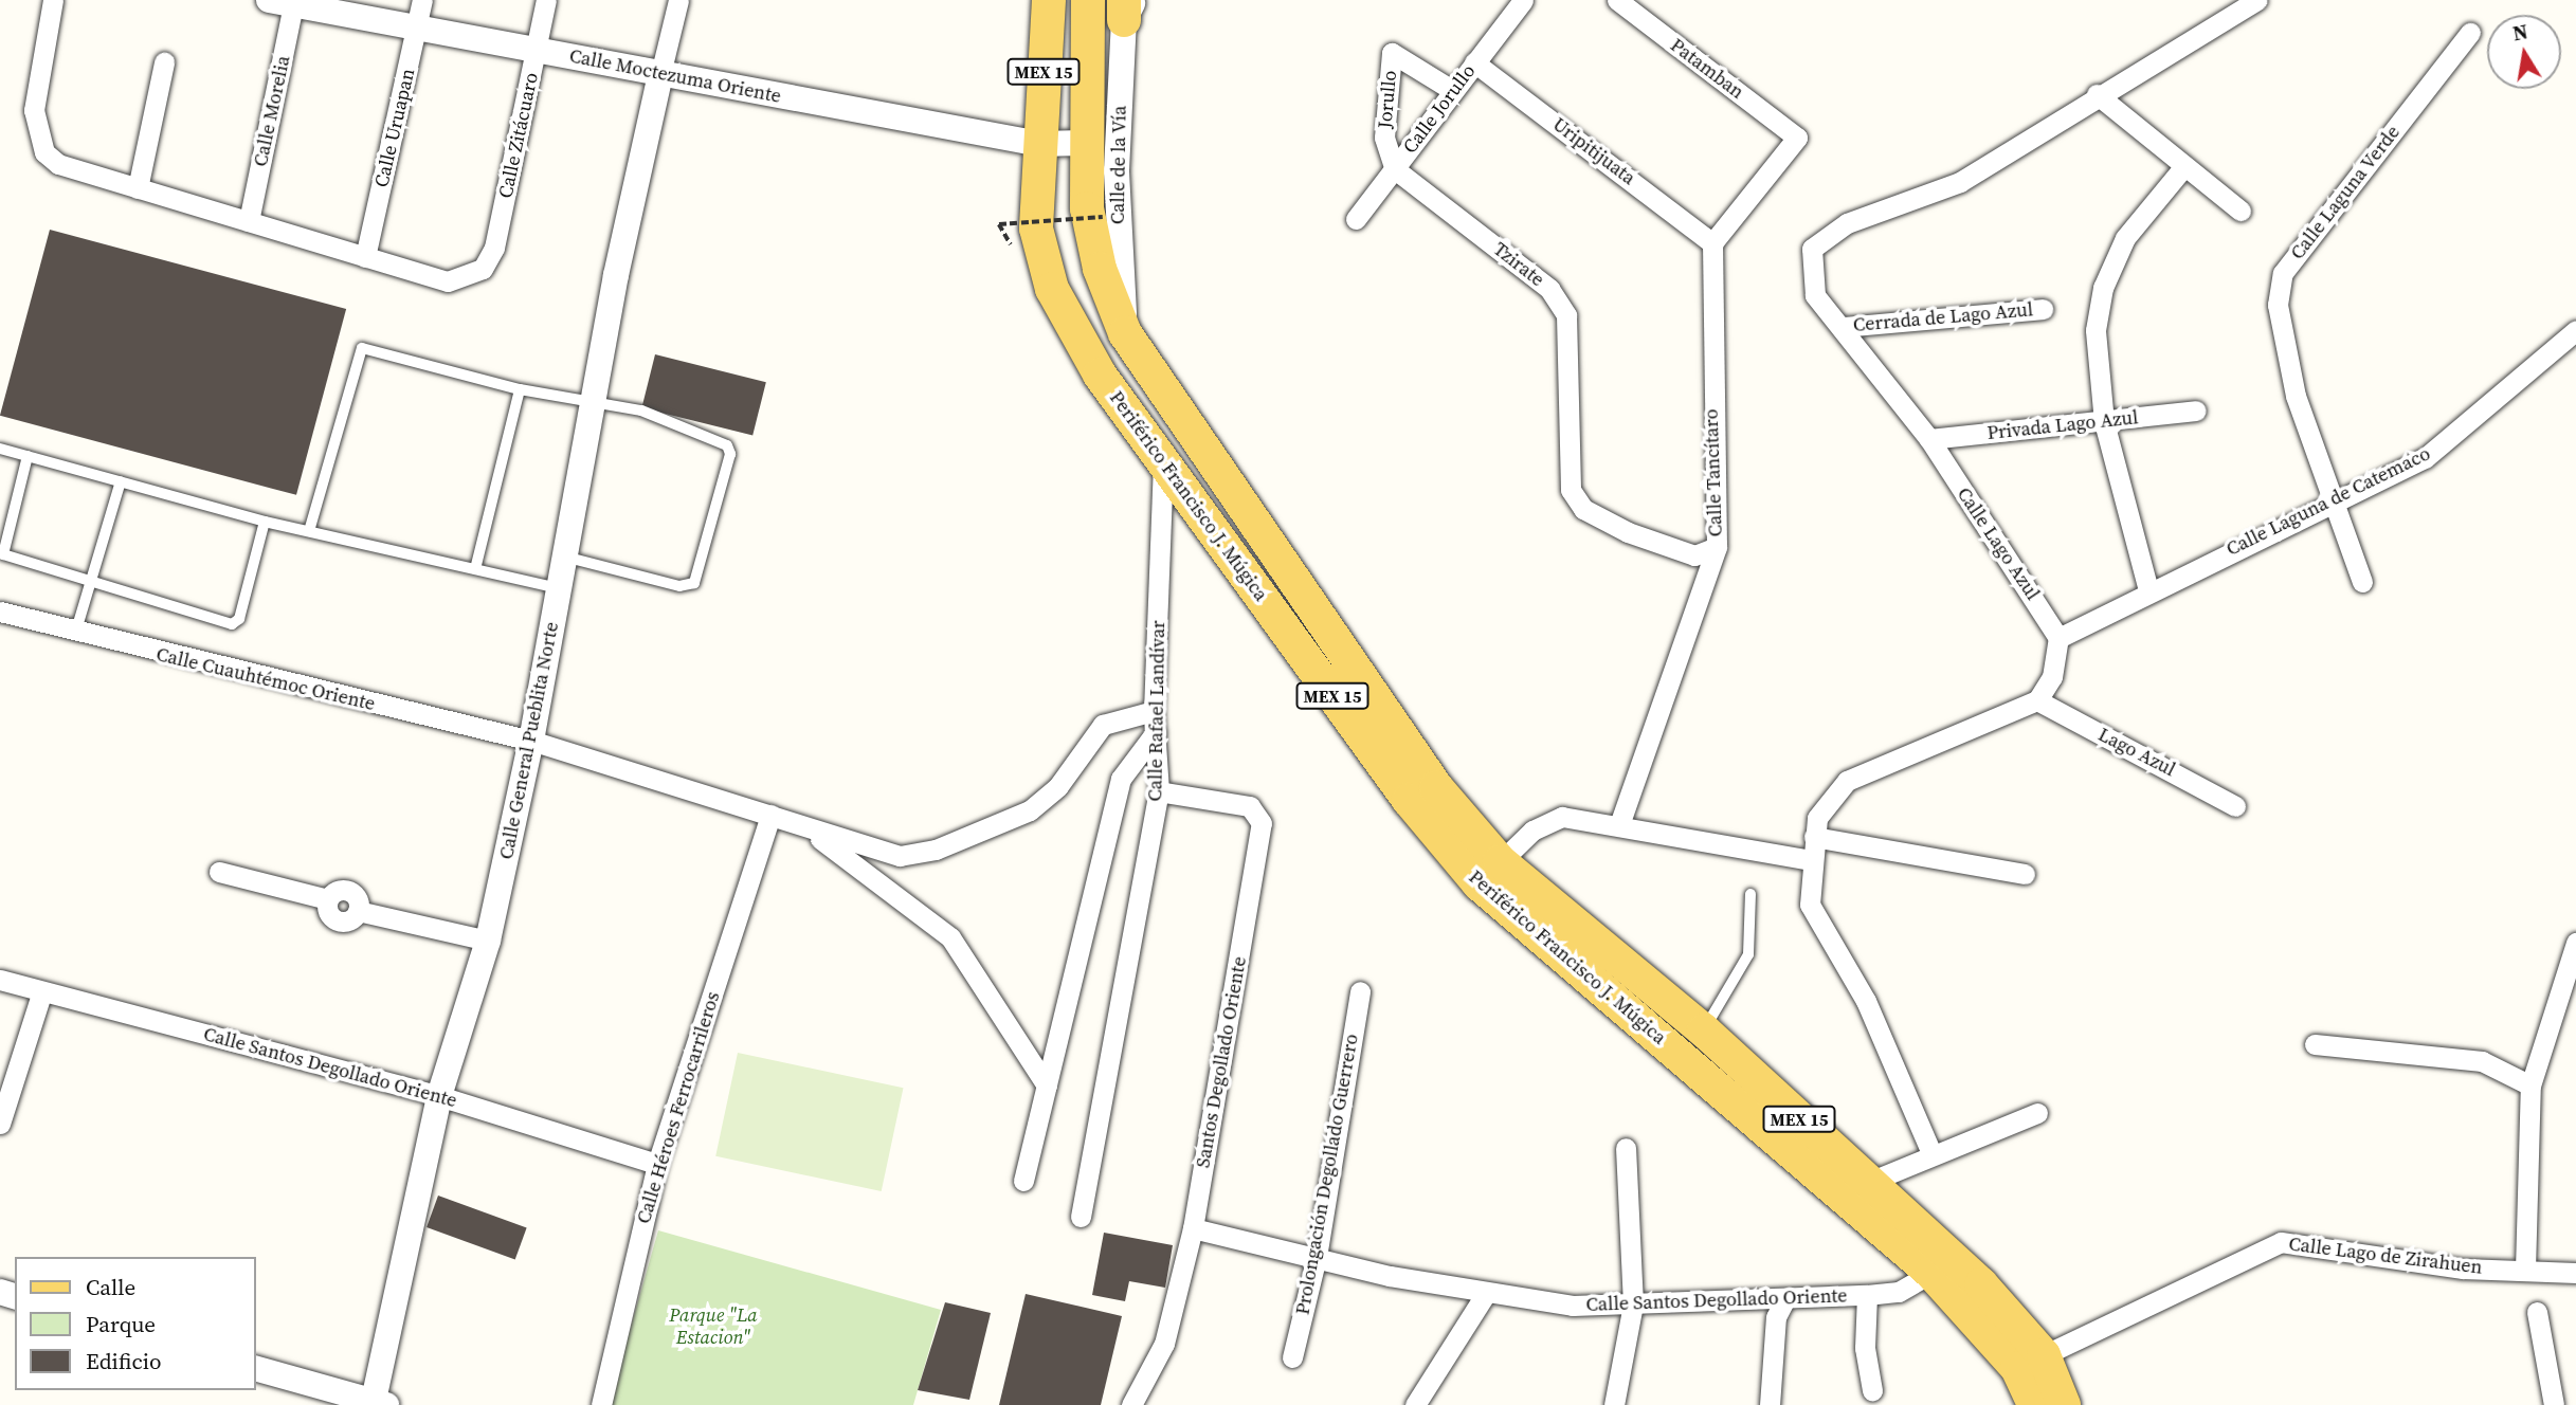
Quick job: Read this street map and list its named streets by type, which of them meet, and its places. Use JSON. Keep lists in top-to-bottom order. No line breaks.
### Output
{"streets":{"main road":["MEX 15","Periférico Francisco J. Múgica"],"street":["Patamban","Calle Moctezuma Oriente","Jorullo","Calle Jorullo","Calle Morelia","Calle Uruapan","Calle Zitácuaro","Uripitijuata","Calle de la Vía","Calle Laguna Verde","Tzirate","Cerrada de Lago Azul","Privada Lago Azul","Calle Tancítaro","Calle Laguna de Catemaco","Calle Lago Azul","Calle Cuauhtémoc Oriente","Calle Rafael Landívar","Calle General Pueblita Norte","Lago Azul","Santos Degollado Oriente","Calle Santos Degollado Oriente","Calle Héroes Ferrocarrileros","Prolongación Degollado Guerrero","Calle Lago de Zirahuen"]},"crossings":[["Patamban","Uripitijuata"],["Patamban","Calle Tancítaro"],["Calle Moctezuma Oriente","Calle Morelia"],["Calle Moctezuma Oriente","Calle Uruapan"],["Calle Moctezuma Oriente","Calle Zitácuaro"],["Calle Moctezuma Oriente","Periférico Francisco J. Múgica"],["Calle Moctezuma Oriente","Calle General Pueblita Norte"],["Jorullo","Calle Jorullo"],["Jorullo","Tzirate"],["Calle Jorullo","Uripitijuata"],["Calle Jorullo","Tzirate"],["Calle Uruapan","Calle Zitácuaro"],["Uripitijuata","Calle Tancítaro"],["Calle de la Vía","Periférico Francisco J. Múgica"],["Calle Laguna Verde","Calle Laguna de Catemaco"],["Tzirate","Calle Tancítaro"],["Cerrada de Lago Azul","Calle Lago Azul"],["Privada Lago Azul","Calle Lago Azul"],["Periférico Francisco J. Múgica","Calle Rafael Landívar"],["Periférico Francisco J. Múgica","Calle Santos Degollado Oriente"],["Periférico Francisco J. Múgica","Calle Lago de Zirahuen"],["Calle Laguna de Catemaco","Calle Lago Azul"],["Calle Cuauhtémoc Oriente","Calle General Pueblita Norte"],["Calle Cuauhtémoc Oriente","Calle Héroes Ferrocarrileros"],["Calle Rafael Landívar","Santos Degollado Oriente"],["Calle General Pueblita Norte","Calle Santos Degollado Oriente"],["Santos Degollado Oriente","Calle Santos Degollado Oriente"],["Calle Santos Degollado Oriente","Calle Héroes Ferrocarrileros"],["Calle Santos Degollado Oriente","Prolongación Degollado Guerrero"]],"parks":["Parque \"La Estacion\""],"legend":["Calle","Parque","Edificio"],"north":"top"}
